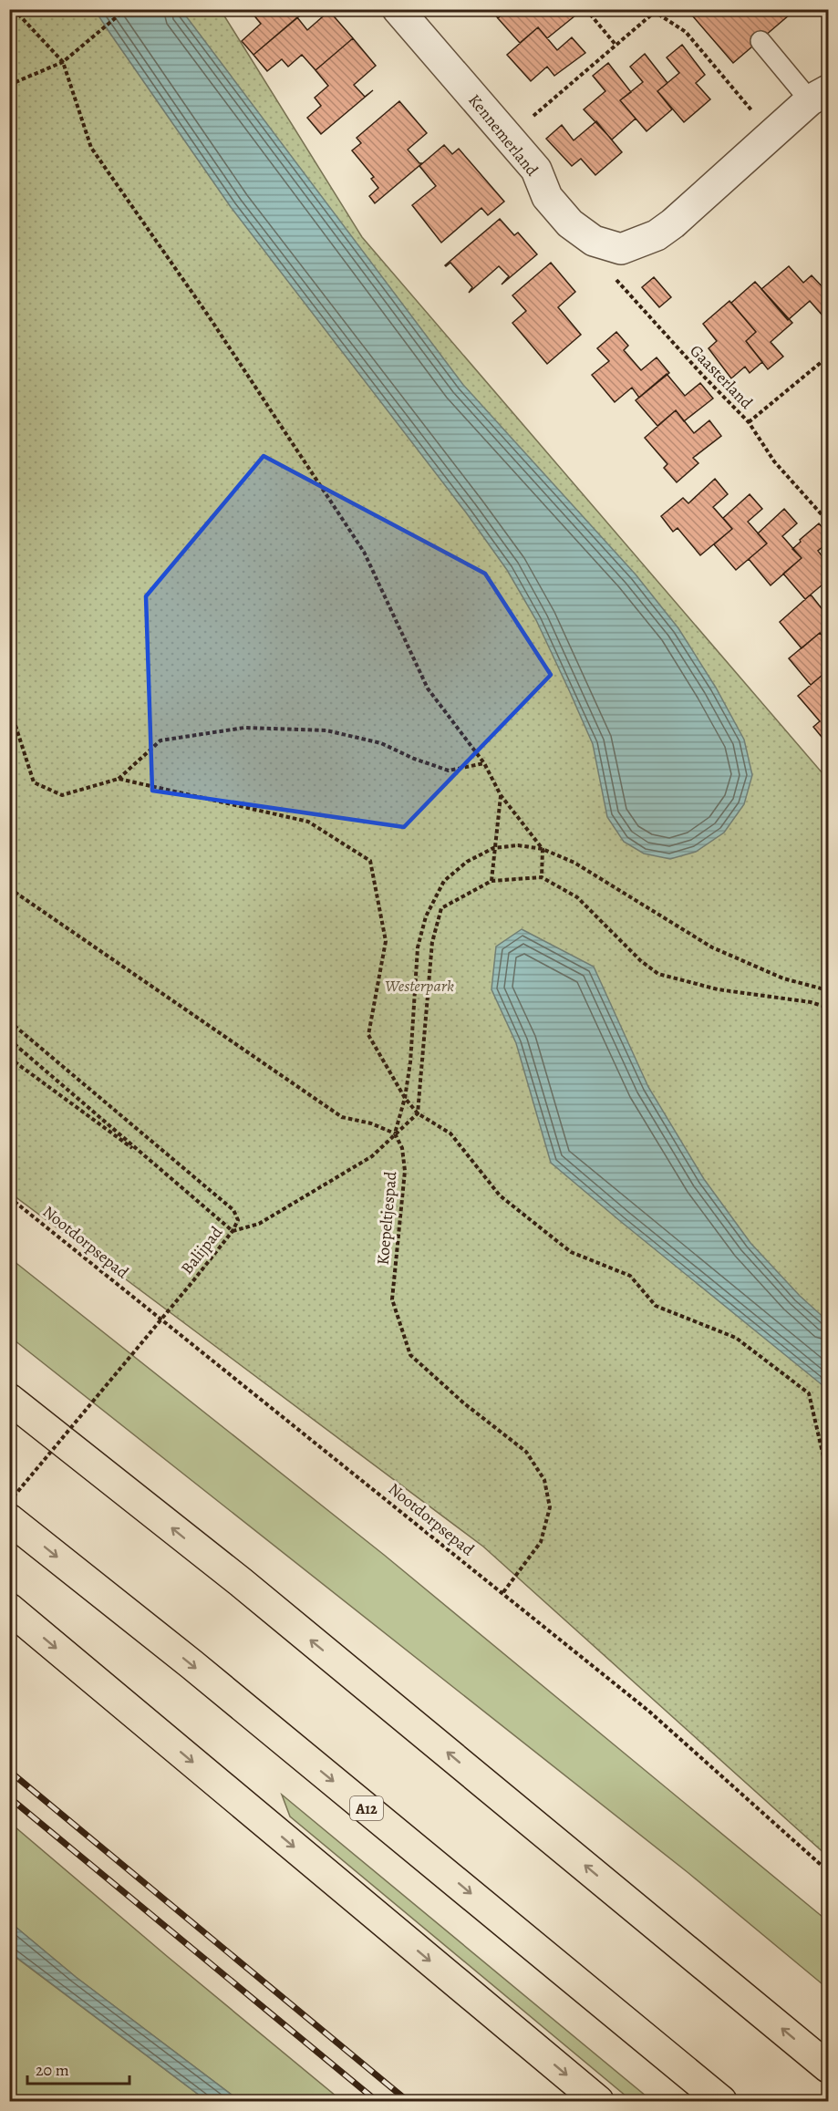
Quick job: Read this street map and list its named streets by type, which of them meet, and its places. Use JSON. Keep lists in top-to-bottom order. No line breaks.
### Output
{"streets":{"highway":["A12"],"street":["Kennemerland"],"path":["Gaasterland","Koepeltjespad","Nootdorpsepad","Balijpad"]},"crossings":[["Kennemerland","Gaasterland"],["Koepeltjespad","Nootdorpsepad"]],"parks":["Westerpark"],"scale_bar":"20 m"}
